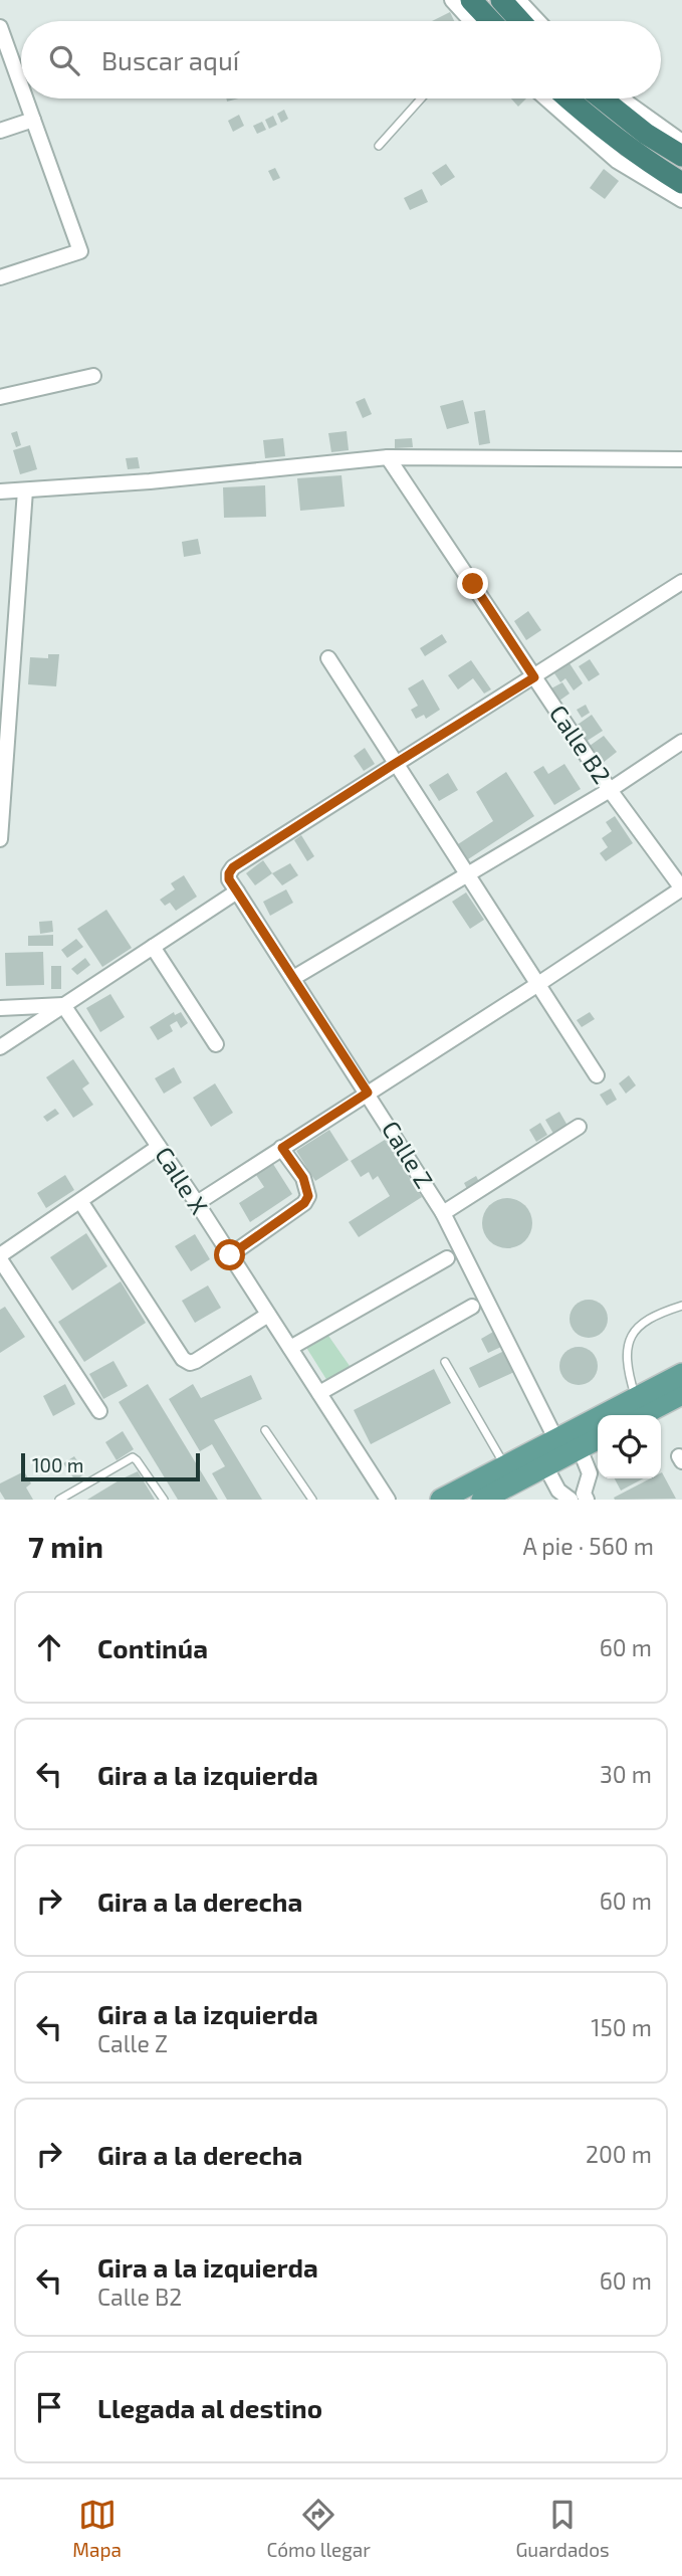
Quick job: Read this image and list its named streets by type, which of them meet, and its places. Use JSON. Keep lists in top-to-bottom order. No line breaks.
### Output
{"streets":{"street":["Calle B2","Calle Z","Calle X"]},"scale_bar":"100 m","page":{"search":"Buscar aquí","scale":"100 m","heading":["7 min","A pie · 560 m"],"list":[["Continúa","60 m"],["Gira a la izquierda","30 m"],["Gira a la derecha","60 m"],["Gira a la izquierda","Calle Z","150 m"],["Gira a la derecha","200 m"],["Gira a la izquierda","Calle B2","60 m"],"Llegada al destino"],"nav":["Mapa","Cómo llegar","Guardados"]}}
